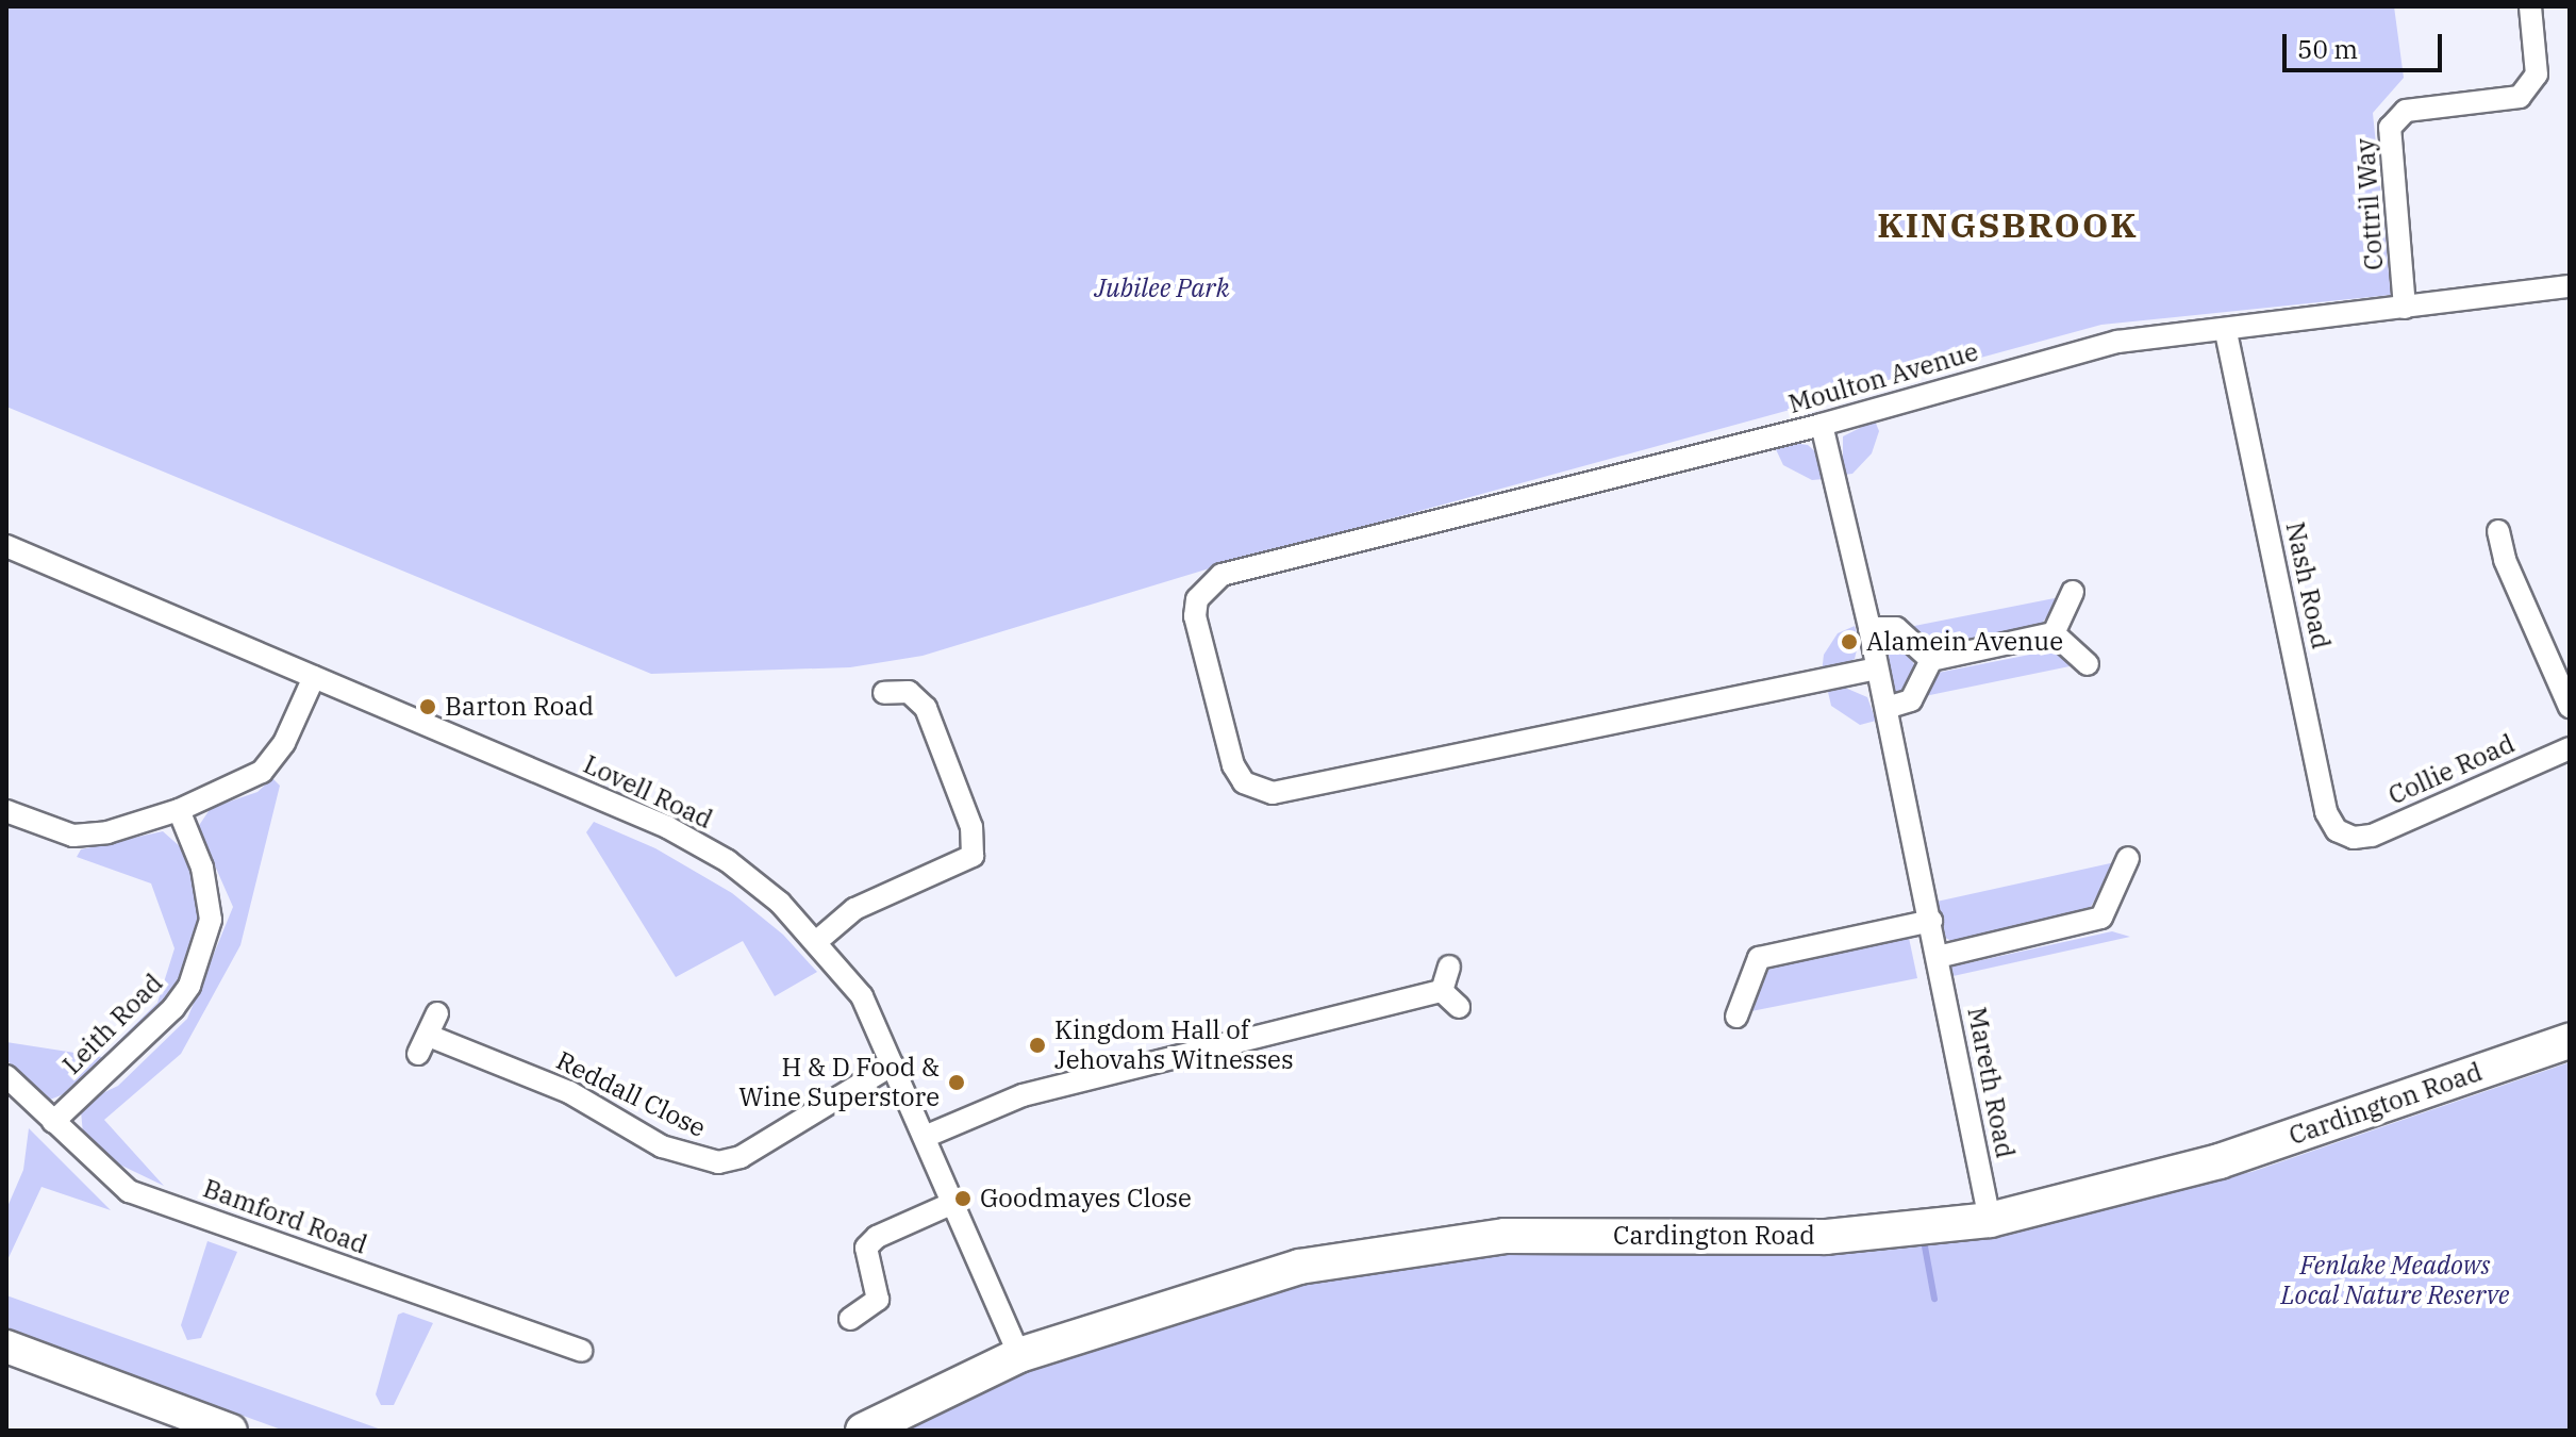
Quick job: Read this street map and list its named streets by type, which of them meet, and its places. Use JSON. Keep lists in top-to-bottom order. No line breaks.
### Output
{"streets":{"main road":["Cardington Road"],"street":["Cottril Way","Moulton Avenue","Nash Road","Collie Road","Lovell Road","Leith Road","Mareth Road","Reddall Close","Bamford Road"]},"crossings":[["Cottril Way","Moulton Avenue"],["Moulton Avenue","Nash Road"],["Moulton Avenue","Mareth Road"],["Nash Road","Collie Road"],["Lovell Road","Reddall Close"],["Lovell Road","Cardington Road"],["Leith Road","Bamford Road"],["Mareth Road","Cardington Road"]],"districts":["KINGSBROOK"],"parks":["Jubilee Park","Fenlake Meadows Local Nature Reserve"],"places":["Alamein Avenue","Barton Road","Kingdom Hall of Jehovahs Witnesses","H & D Food & Wine Superstore","Goodmayes Close"],"scale_bar":"50 m"}
